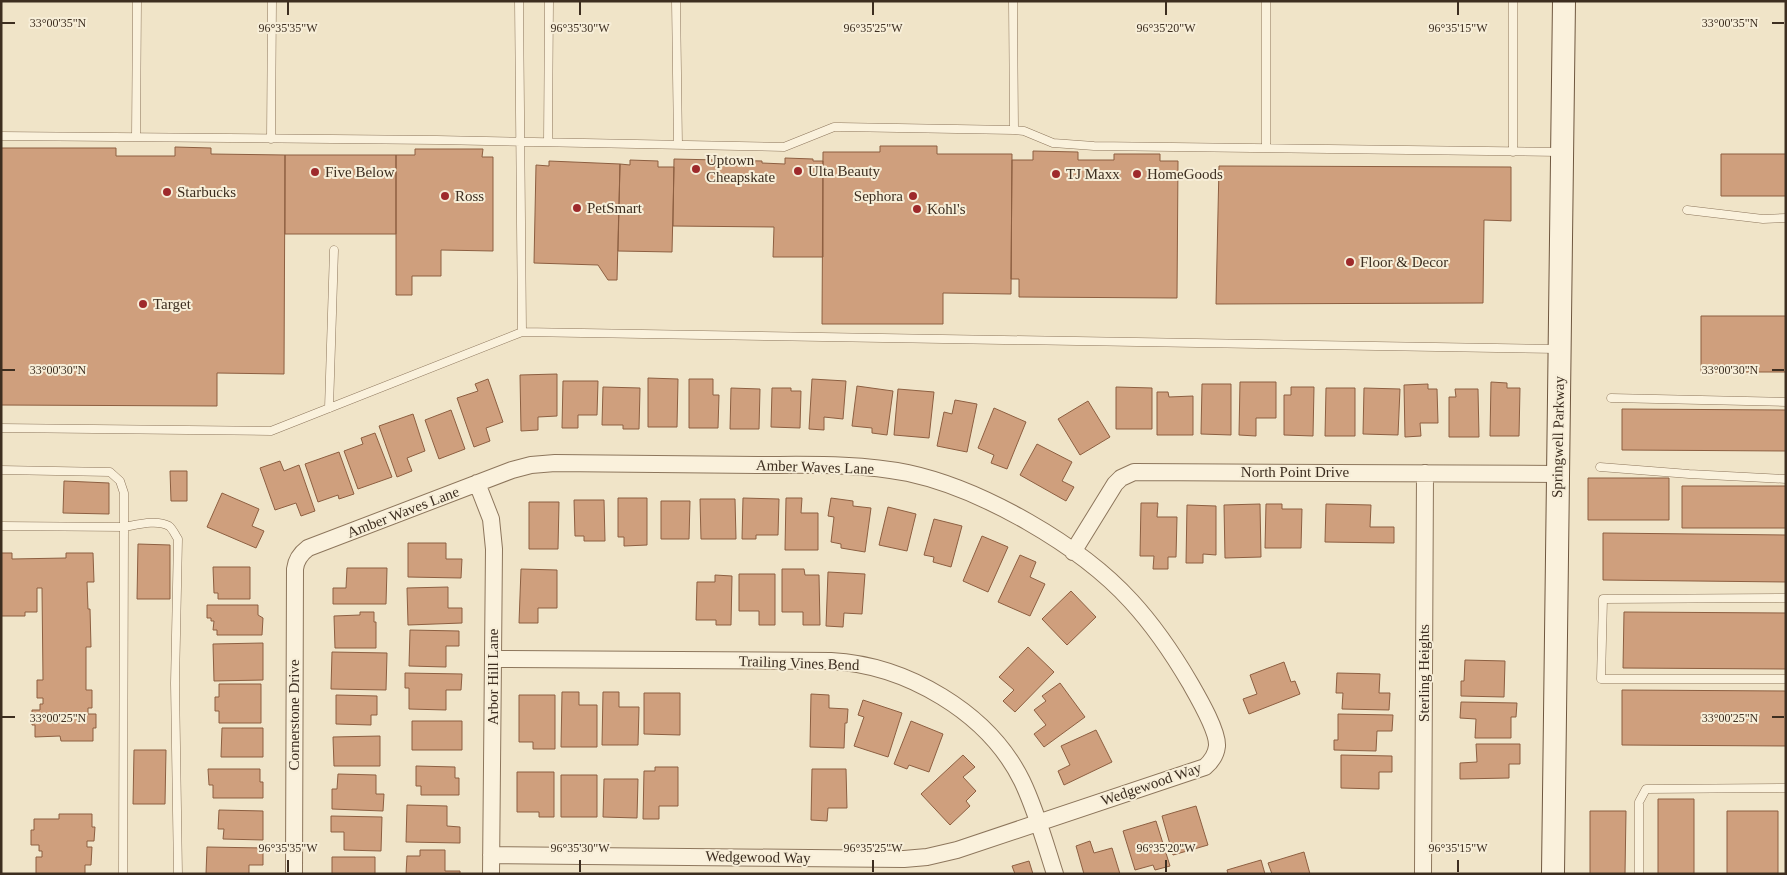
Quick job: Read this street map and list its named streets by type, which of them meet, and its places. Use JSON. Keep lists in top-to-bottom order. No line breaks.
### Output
{"streets":{"street":["Springwell Parkway","Amber Waves Lane","North Point Drive","Trailing Vines Bend","Sterling Heights","Arbor Hill Lane","Cornerstone Drive","Wedgewood Way"]},"crossings":[["Springwell Parkway","North Point Drive"],["Amber Waves Lane","North Point Drive"],["Amber Waves Lane","Arbor Hill Lane"],["Amber Waves Lane","Cornerstone Drive"],["Amber Waves Lane","Wedgewood Way"],["North Point Drive","Sterling Heights"],["Trailing Vines Bend","Arbor Hill Lane"],["Trailing Vines Bend","Wedgewood Way"],["Arbor Hill Lane","Wedgewood Way"]],"places":["Uptown Cheapskate","Ulta Beauty","Five Below","TJ Maxx","HomeGoods","Starbucks","Ross","Sephora","PetSmart","Kohl's","Floor & Decor","Target"],"coordinates":["33°00'35\"N","96°35'35\"W","96°35'30\"W","96°35'25\"W","96°35'20\"W","96°35'15\"W","33°00'30\"N","33°00'25\"N"]}
